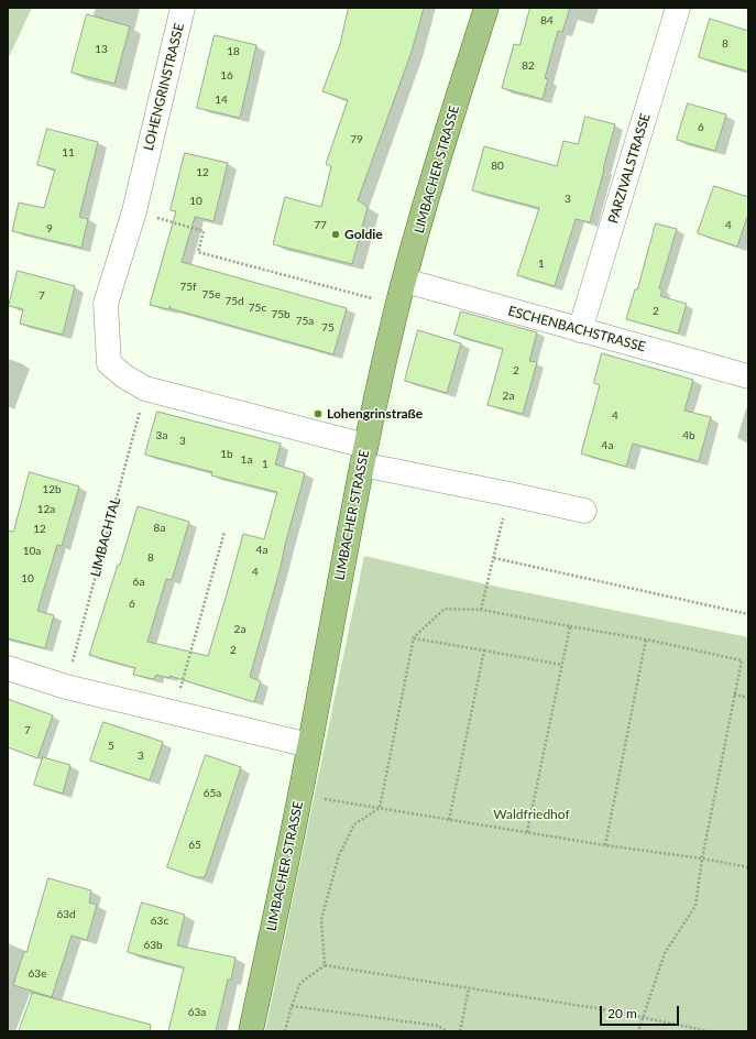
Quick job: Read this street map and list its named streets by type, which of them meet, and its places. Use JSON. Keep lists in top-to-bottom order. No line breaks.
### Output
{"streets":{"main road":["LIMBACHER STRASSE"],"street":["LOHENGRINSTRASSE","PARZIVALSTRASSE","ESCHENBACHSTRASSE"],"path":["LIMBACHTAL"]},"crossings":[["LOHENGRINSTRASSE","LIMBACHER STRASSE"],["LOHENGRINSTRASSE","LIMBACHTAL"],["PARZIVALSTRASSE","ESCHENBACHSTRASSE"],["LIMBACHER STRASSE","ESCHENBACHSTRASSE"]],"parks":["Waldfriedhof"],"places":["Goldie","Lohengrinstraße"],"house_numbers":["84","8","13","18","82","16","14","6","79","11","80","12","3","10","77","4","9","1","75f","75e","7","75d","75c","2","75b","75a","75","2","2a","4","3a","4b","3","4a","1b","1a","1","12b","12a","8a","12","4a","10a","8","4","10","6a","6","2a","2","7","5","3","65a","65","63d","63c","63b","63e","63a"],"scale_bar":"20 m"}
